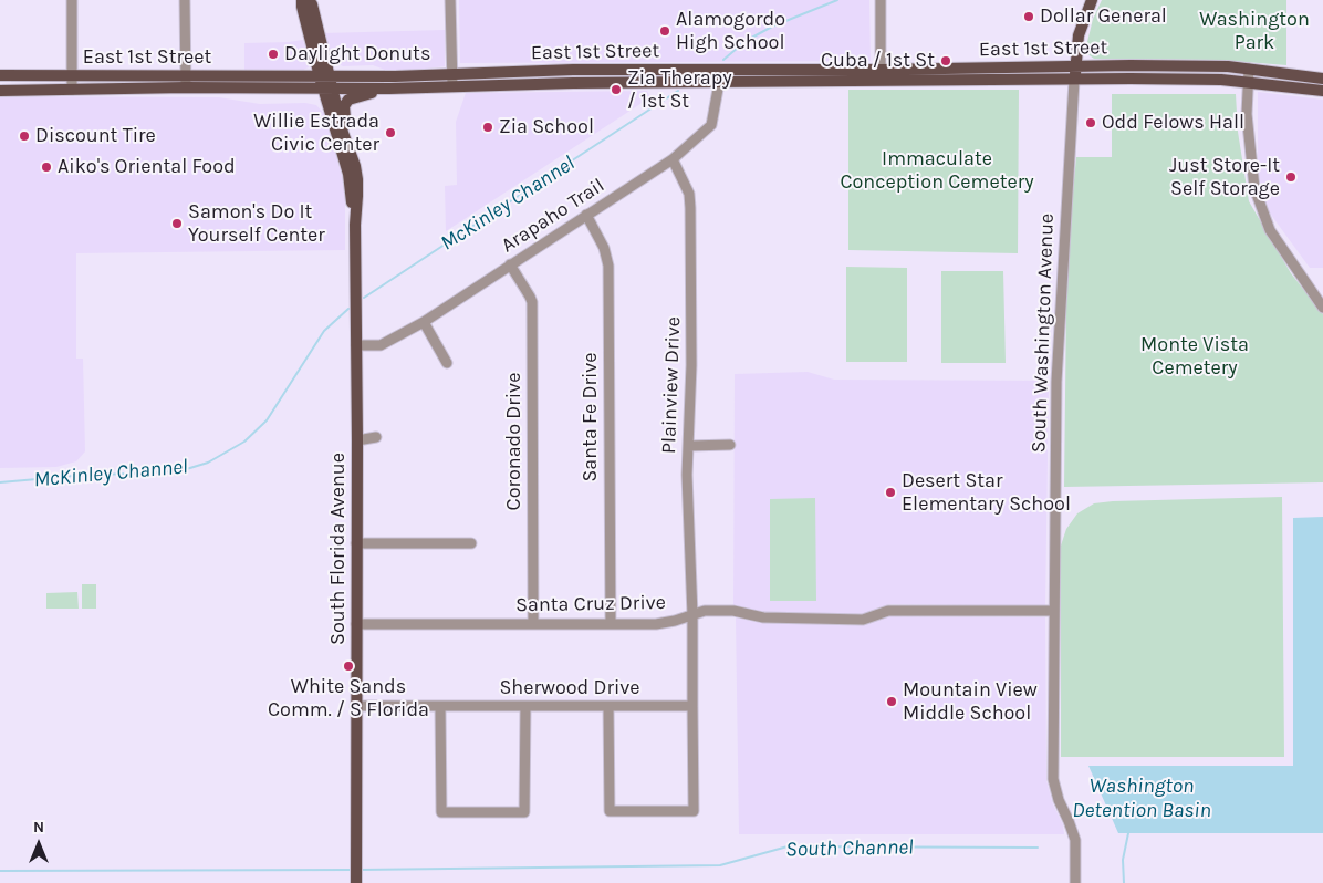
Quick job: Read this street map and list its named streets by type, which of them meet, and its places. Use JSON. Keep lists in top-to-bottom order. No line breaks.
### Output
{"streets":{"main road":["East 1st Street","South Florida Avenue"],"street":["Arapaho Trail","South Washington Avenue","Plainview Drive","Santa Fe Drive","Coronado Drive","Santa Cruz Drive","Sherwood Drive"]},"crossings":[["East 1st Street","Arapaho Trail"],["East 1st Street","South Washington Avenue"],["East 1st Street","South Florida Avenue"],["Arapaho Trail","Plainview Drive"],["Arapaho Trail","Santa Fe Drive"],["Arapaho Trail","Coronado Drive"],["Arapaho Trail","South Florida Avenue"],["South Washington Avenue","Santa Cruz Drive"],["Plainview Drive","Santa Cruz Drive"],["Santa Fe Drive","Santa Cruz Drive"],["Coronado Drive","Santa Cruz Drive"],["South Florida Avenue","Santa Cruz Drive"],["South Florida Avenue","Sherwood Drive"]],"water":["McKinley Channel","Washington Detention Basin","South Channel"],"parks":["Washington Park","Immaculate Conception Cemetery","Monte Vista Cemetery"],"places":["Dollar General","Alamogordo High School","Daylight Donuts","Cuba / 1st St","Zia Therapy / 1st St","Odd Felows Hall","Zia School","Willie Estrada Civic Center","Discount Tire","Aiko's Oriental Food","Just Store-It Self Storage","Samon's Do It Yourself Center","Desert Star Elementary School","White Sands Comm. / S Florida","Mountain View Middle School"],"north":"top"}
